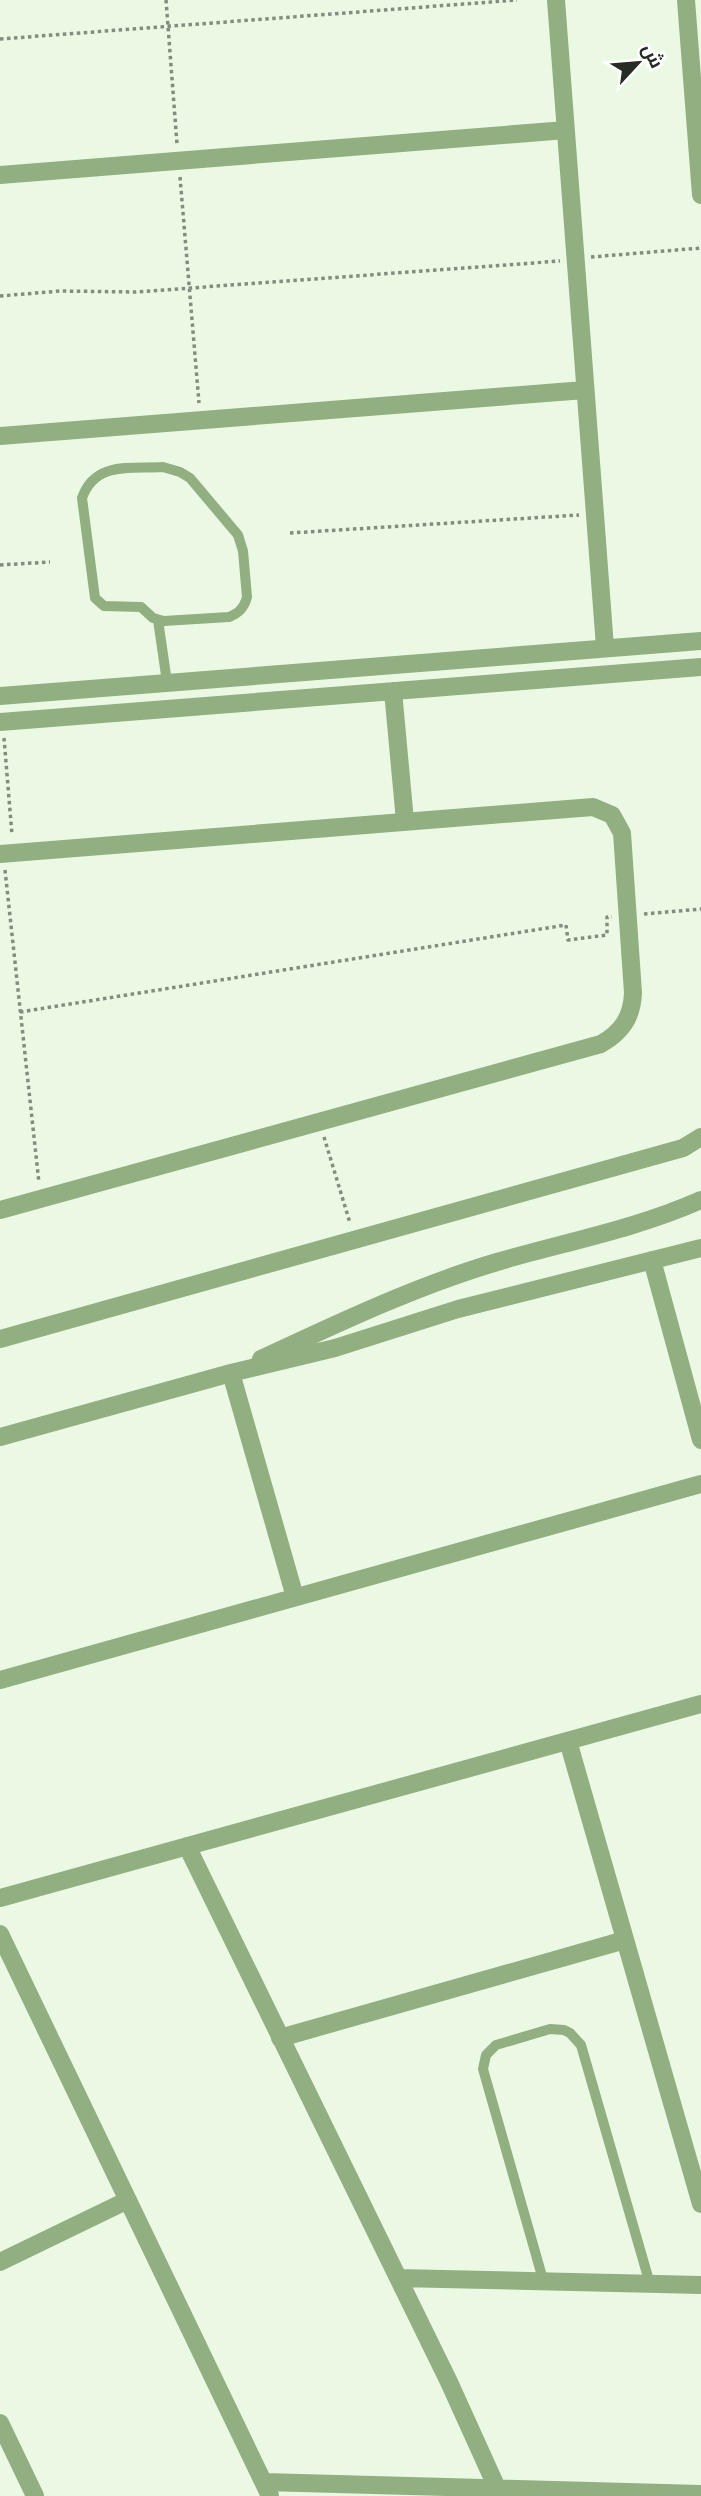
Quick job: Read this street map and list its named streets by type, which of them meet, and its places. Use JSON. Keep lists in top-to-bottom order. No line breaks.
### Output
{"north":"top right"}
